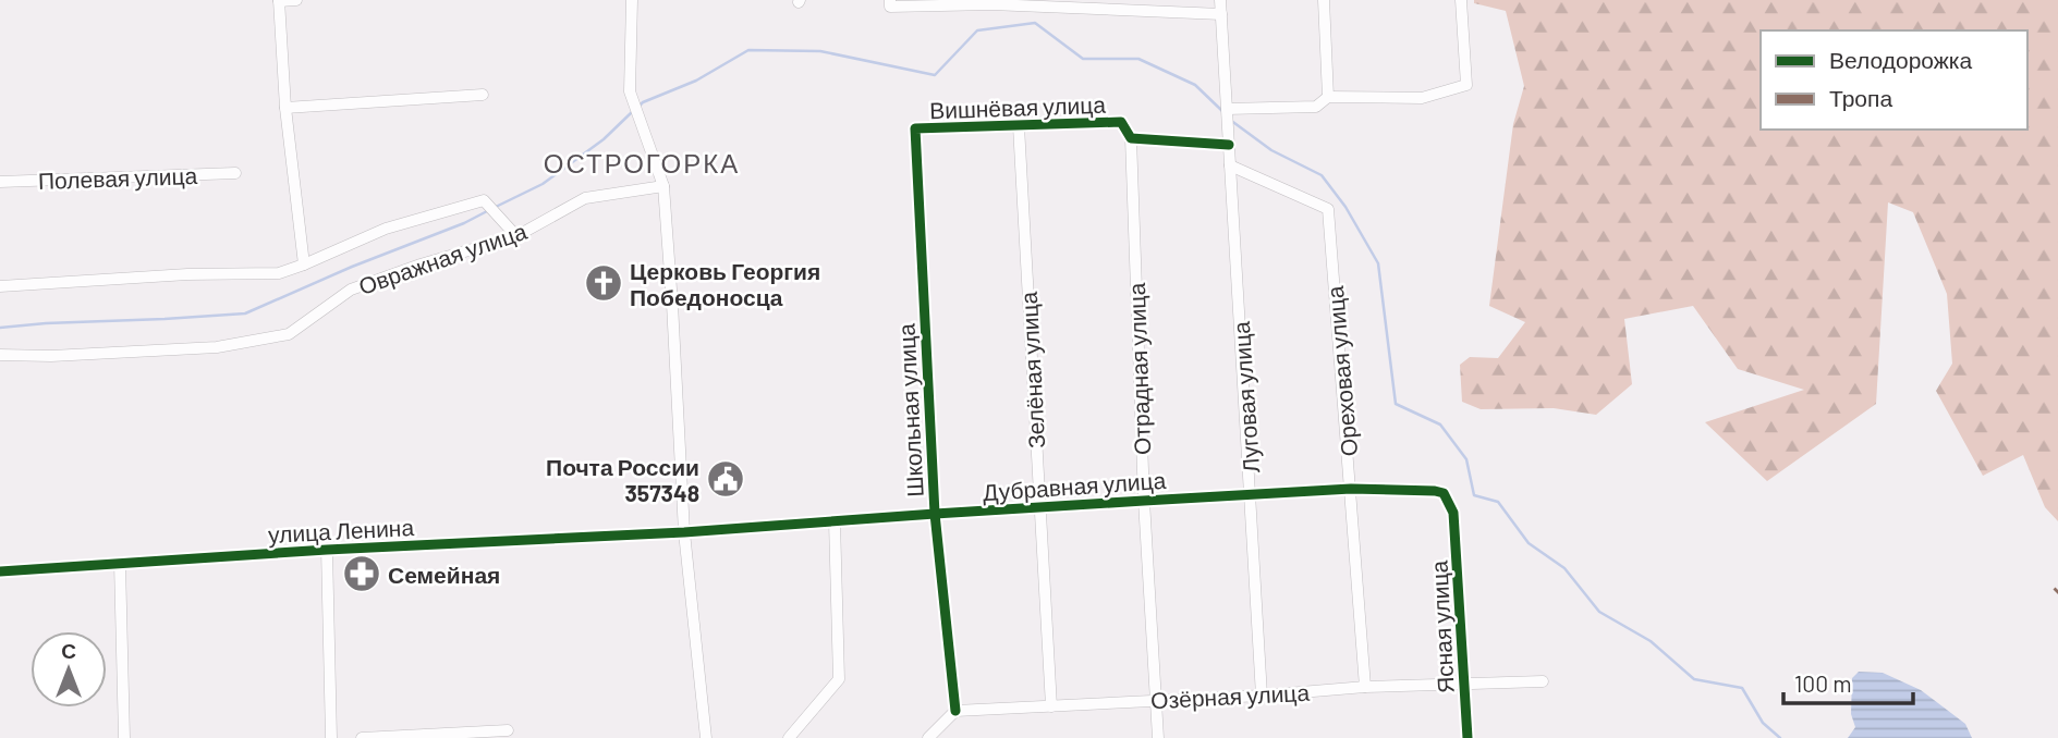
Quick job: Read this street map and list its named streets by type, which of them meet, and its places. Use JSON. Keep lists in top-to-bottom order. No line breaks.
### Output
{"streets":{"street":["Вишнёвая улица","Полевая улица","Овражная улица","Отрадная улица","Зелёная улица","Ореховая улица","Луговая улица","Школьная улица","Дубравная улица","улица Ленина","Ясная улица","Озёрная улица"]},"crossings":[["Вишнёвая улица","Отрадная улица"],["Вишнёвая улица","Зелёная улица"],["Вишнёвая улица","Луговая улица"],["Вишнёвая улица","Школьная улица"],["Отрадная улица","Дубравная улица"],["Отрадная улица","Озёрная улица"],["Зелёная улица","Дубравная улица"],["Зелёная улица","Озёрная улица"],["Ореховая улица","Луговая улица"],["Ореховая улица","Дубравная улица"],["Ореховая улица","Озёрная улица"],["Луговая улица","Дубравная улица"],["Луговая улица","Озёрная улица"],["Школьная улица","Дубравная улица"],["Школьная улица","Озёрная улица"],["Дубравная улица","улица Ленина"],["Дубравная улица","Ясная улица"],["Ясная улица","Озёрная улица"]],"districts":["ОСТРОГОРКА"],"places":{"church":["Церковь Георгия Победоносца"],"public building":["Почта России 357348"],"pharmacy":["Семейная"]},"legend":["Велодорожка","Тропа"],"scale_bar":"100 m","north":"top"}
